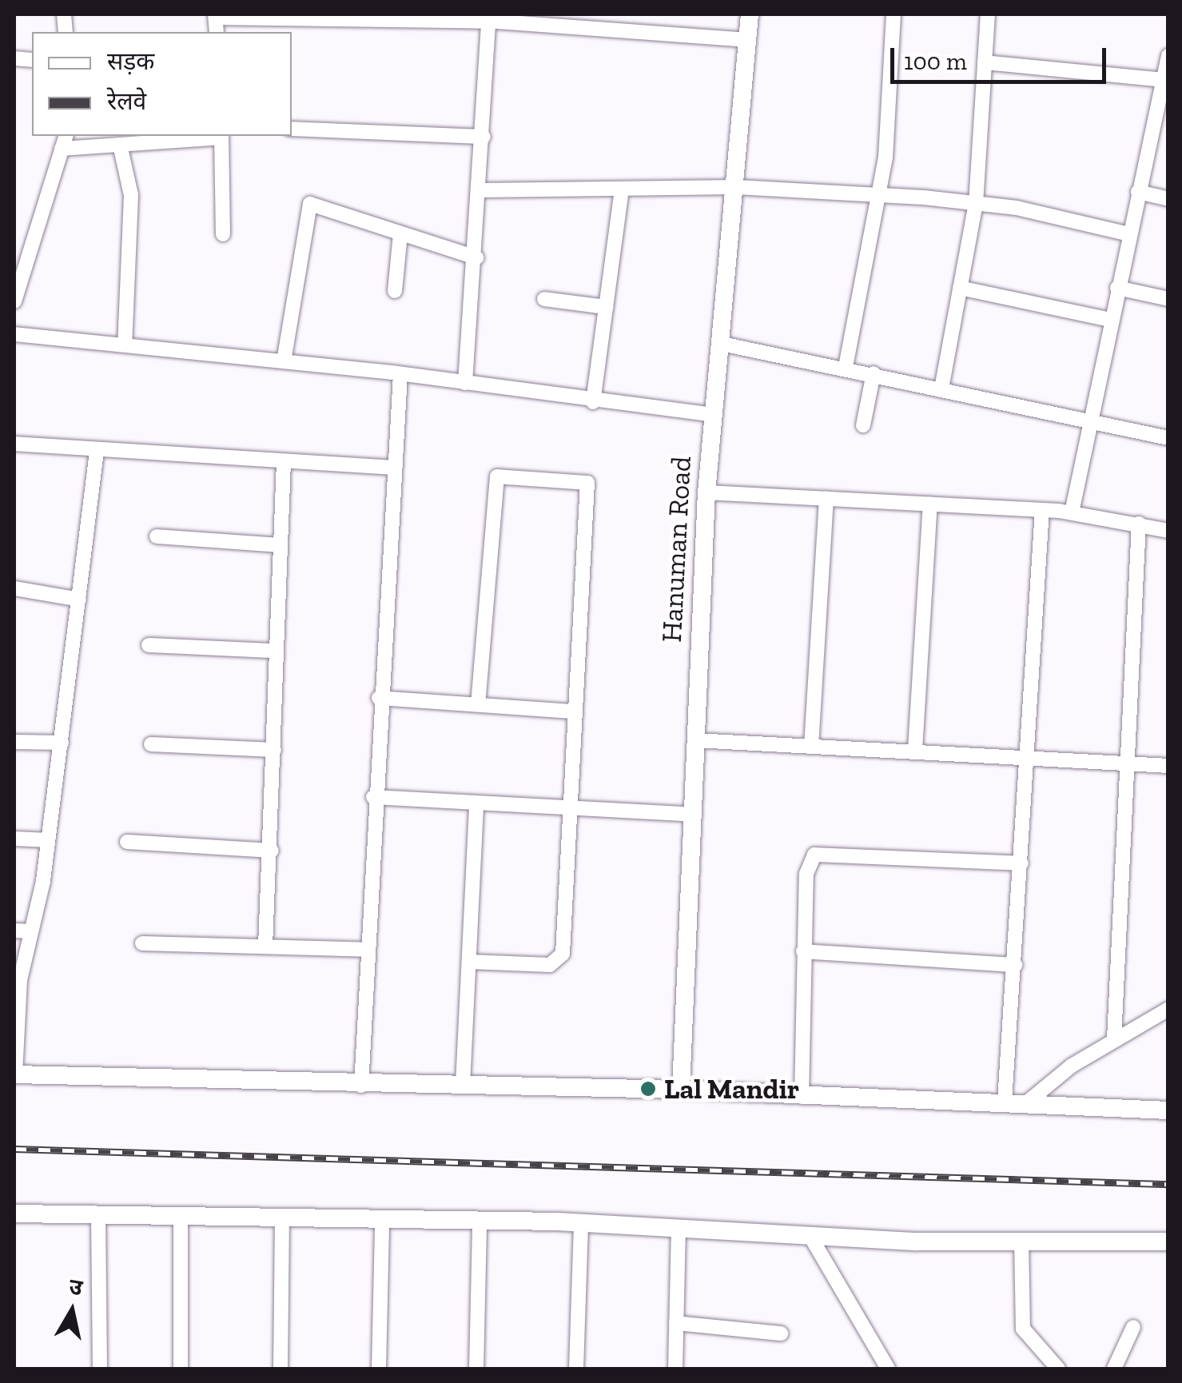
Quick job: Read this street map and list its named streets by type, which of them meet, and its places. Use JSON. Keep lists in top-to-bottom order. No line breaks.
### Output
{"streets":{"street":["Hanuman Road"]},"places":["Lal Mandir"],"legend":["सड़क","रेलवे"],"scale_bar":"100 m","north":"top"}
